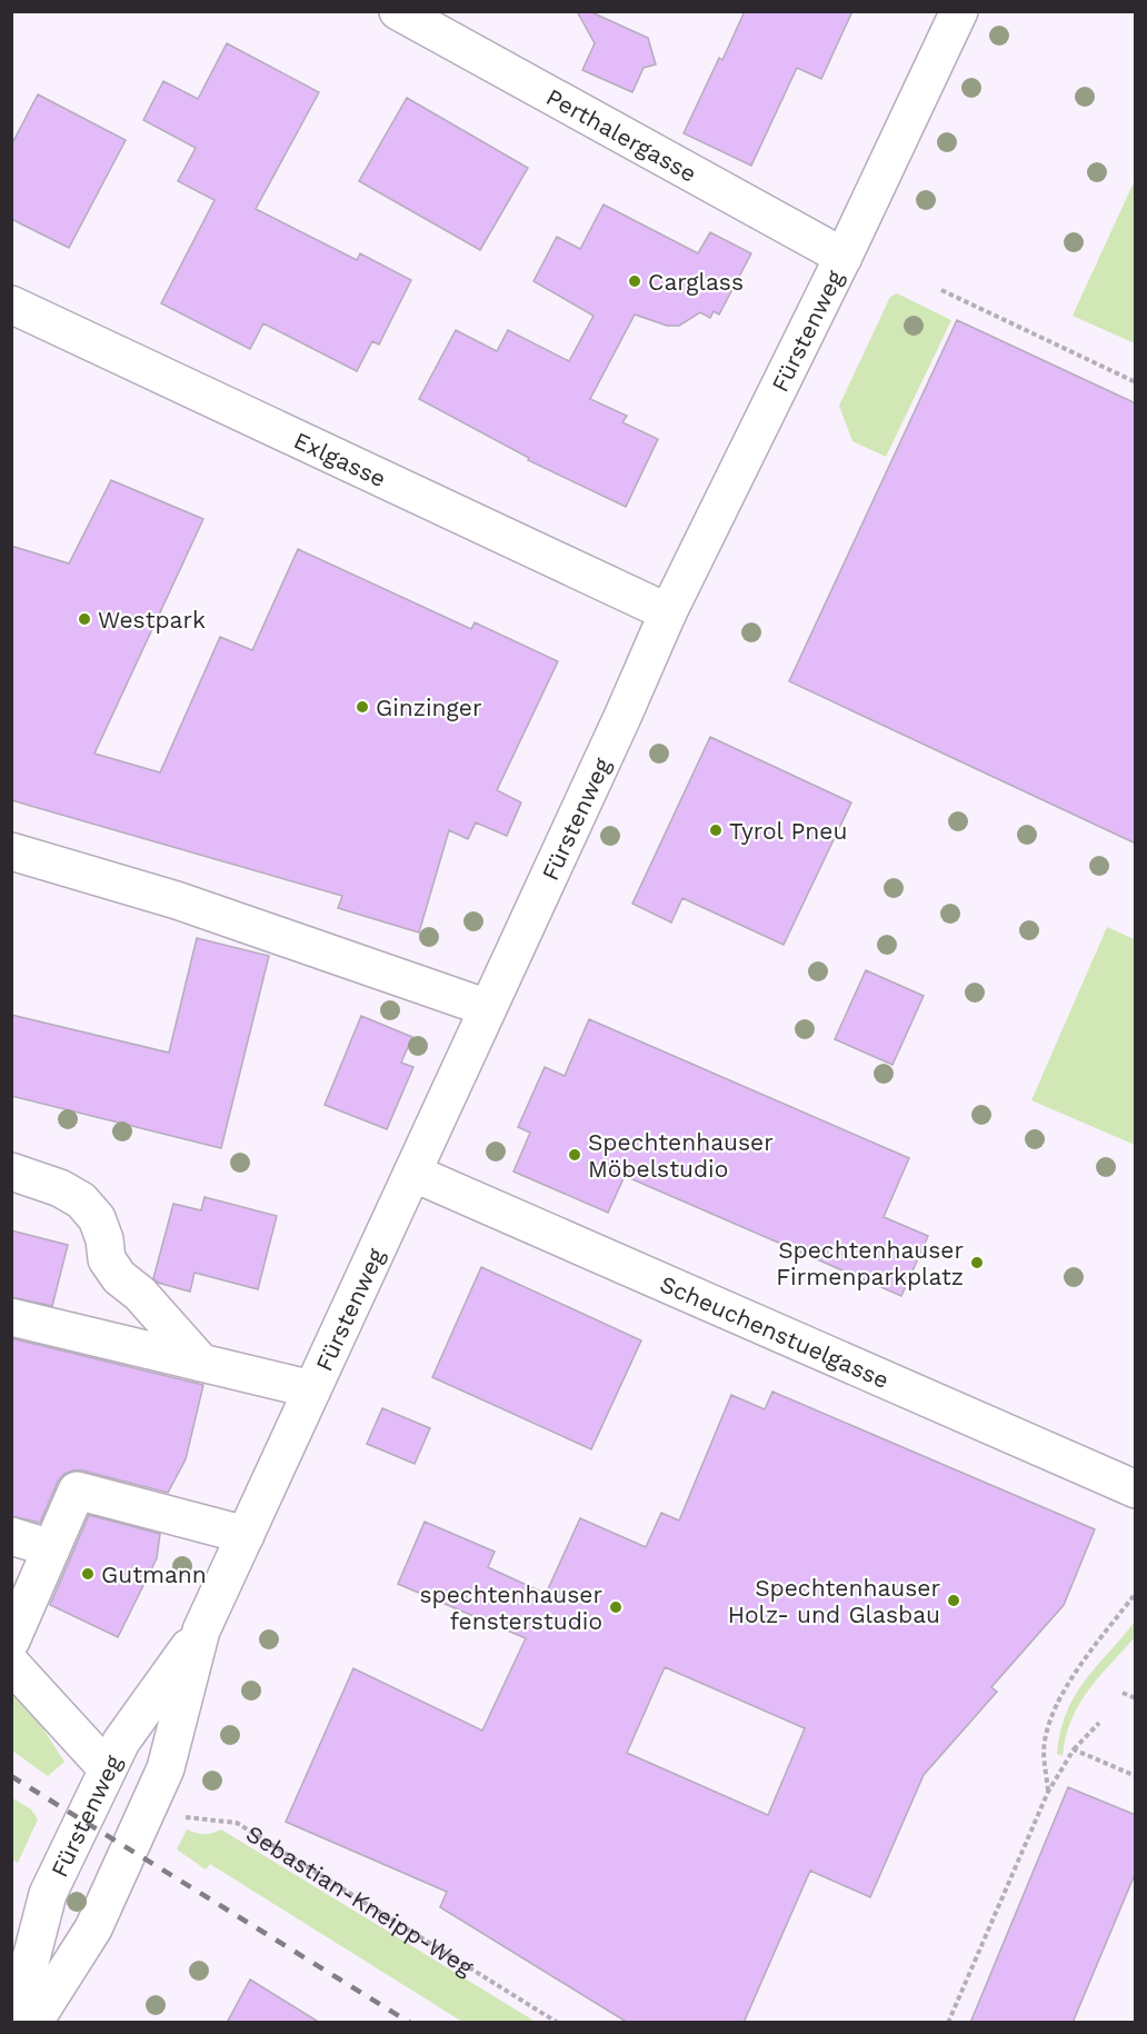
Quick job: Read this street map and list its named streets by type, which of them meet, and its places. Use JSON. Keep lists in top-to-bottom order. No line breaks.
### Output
{"streets":{"street":["Perthalergasse","Fürstenweg","Exlgasse","Scheuchenstuelgasse"],"path":["Sebastian-Kneipp-Weg"]},"crossings":[["Perthalergasse","Fürstenweg"],["Fürstenweg","Exlgasse"],["Fürstenweg","Scheuchenstuelgasse"],["Fürstenweg","Sebastian-Kneipp-Weg"]],"places":["Carglass","Westpark","Ginzinger","Tyrol Pneu","Spechtenhauser Möbelstudio","Spechtenhauser Firmenparkplatz","Gutmann","Spechtenhauser Holz- und Glasbau","spechtenhauser fensterstudio"]}
